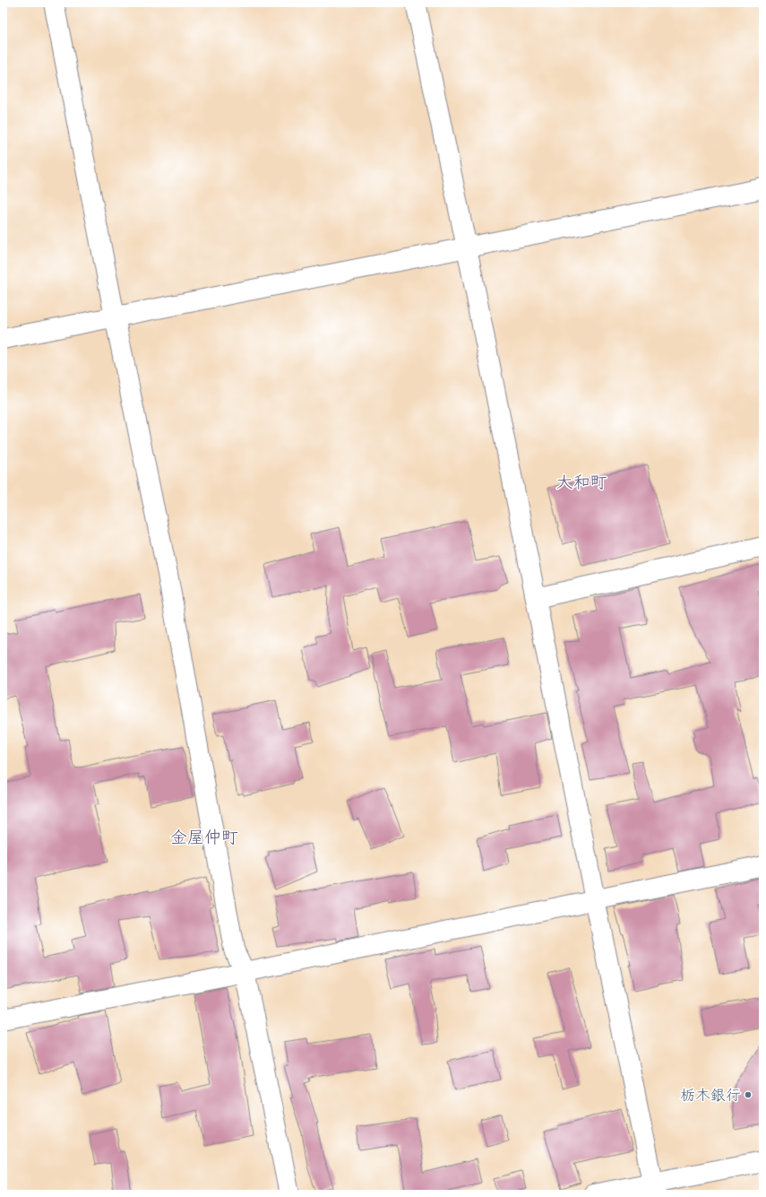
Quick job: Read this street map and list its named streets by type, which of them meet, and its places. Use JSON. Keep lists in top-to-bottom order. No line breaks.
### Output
{"districts":["大和町","金屋仲町"],"places":["栃木銀行"]}
